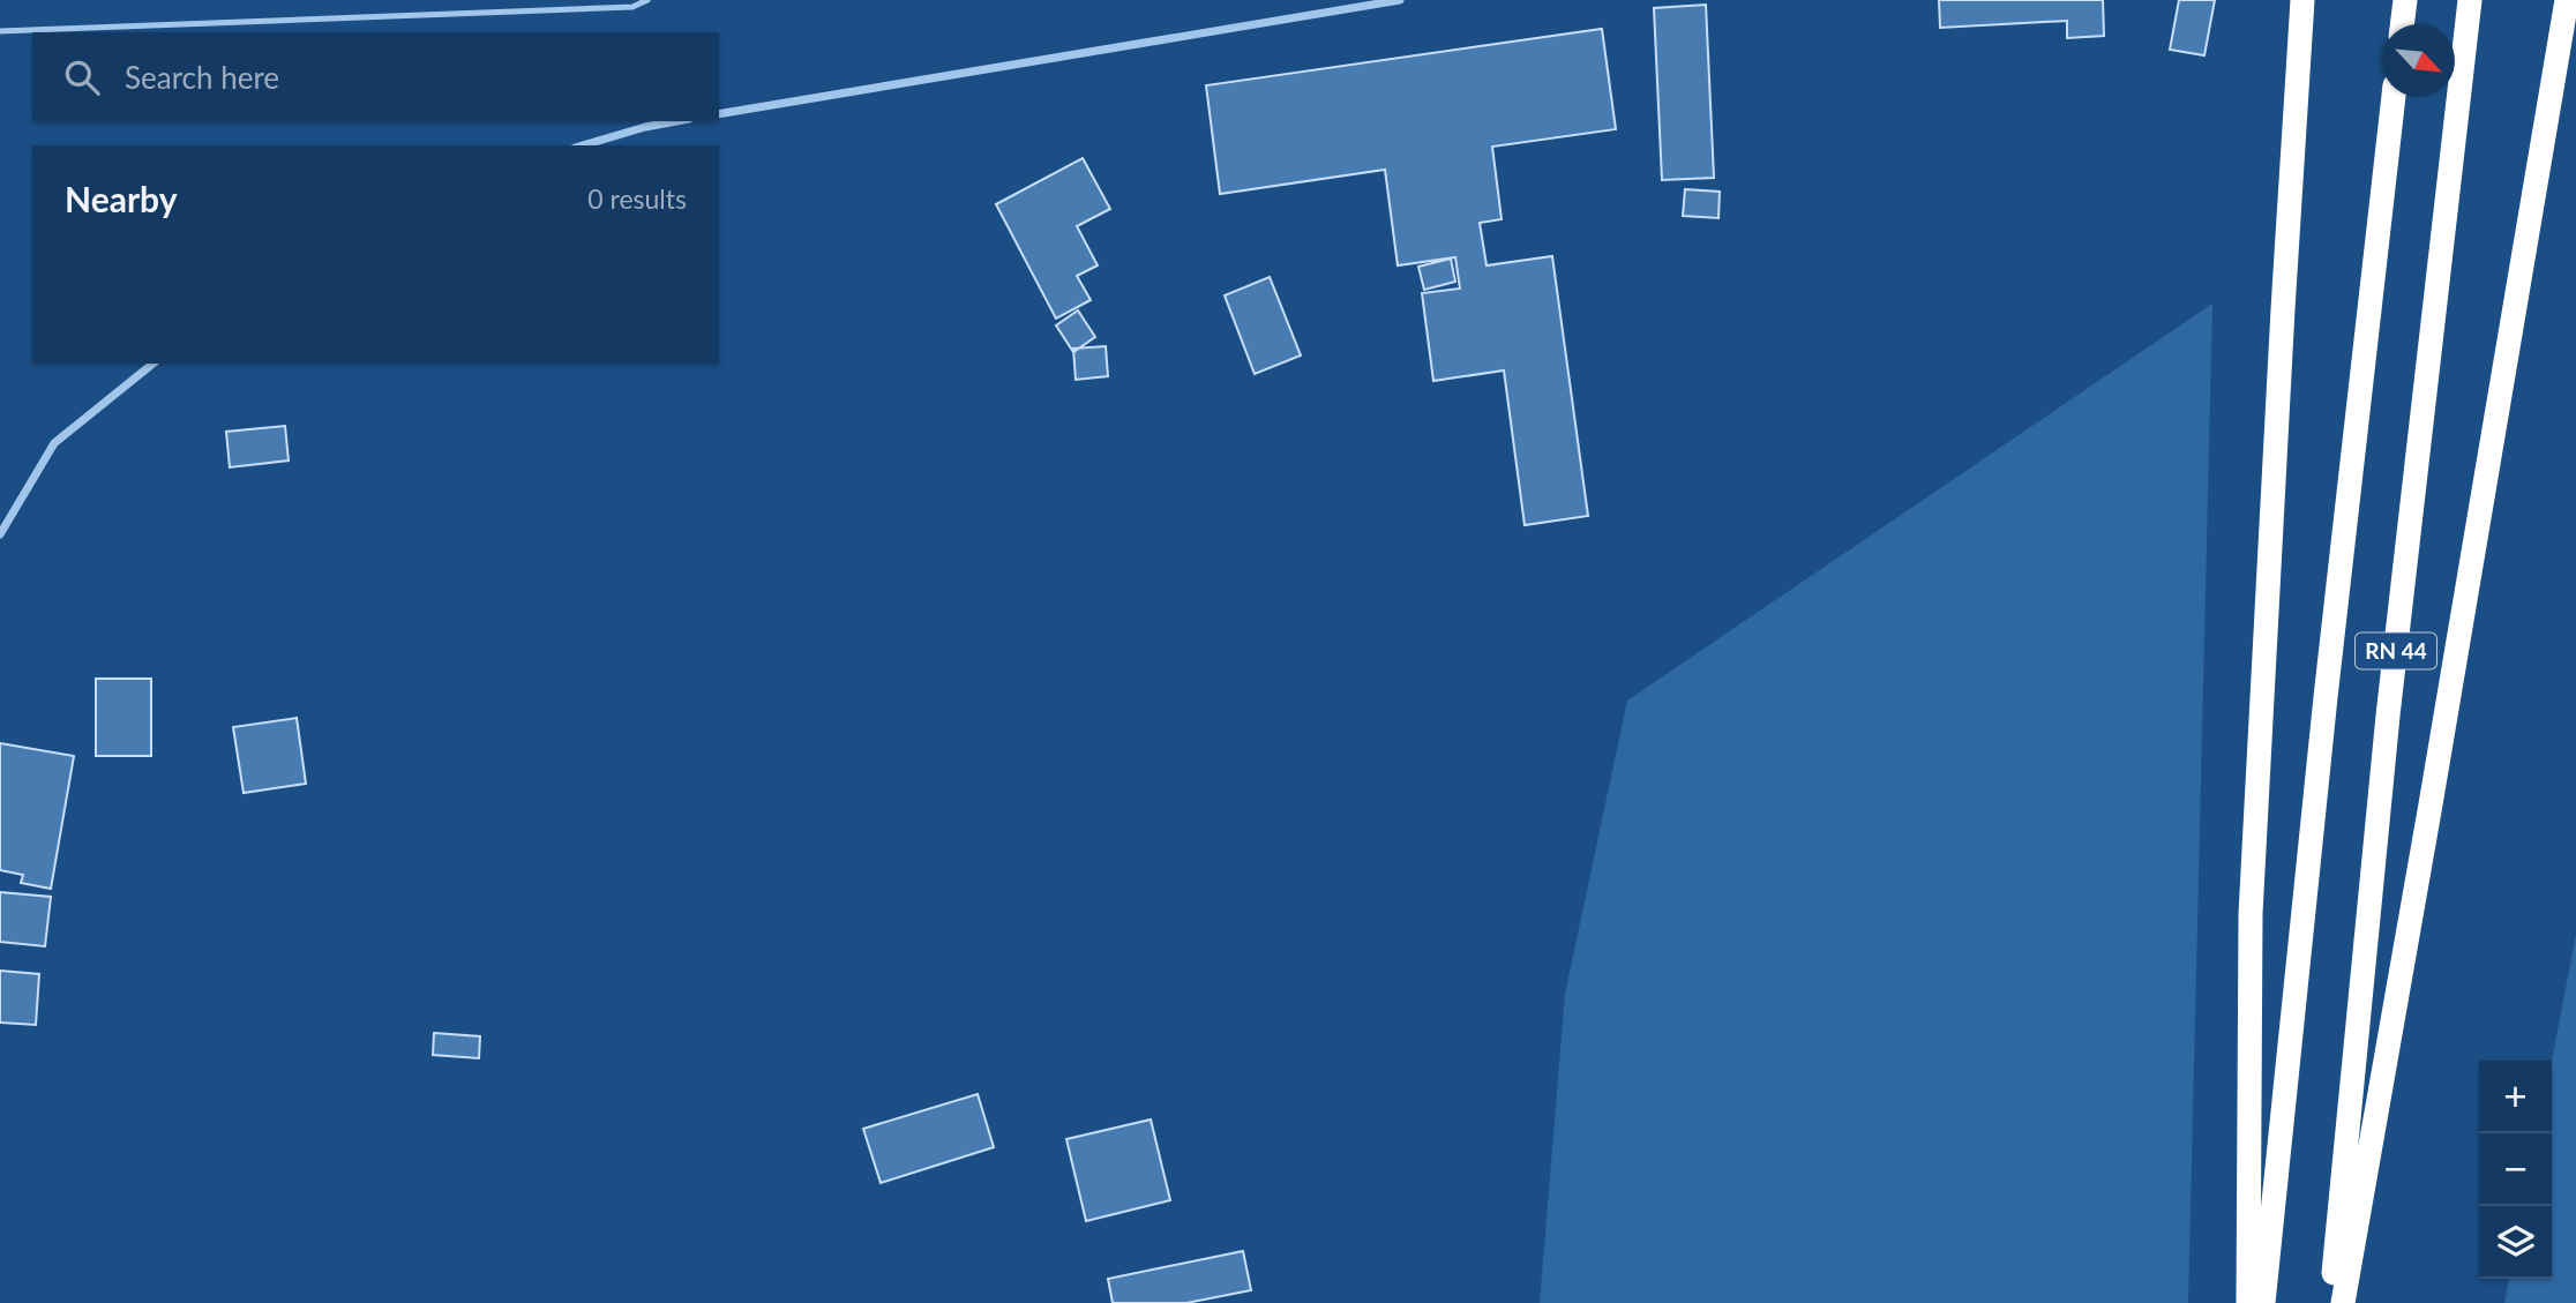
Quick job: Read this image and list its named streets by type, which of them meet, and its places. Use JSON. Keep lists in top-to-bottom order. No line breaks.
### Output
{"streets":{"highway":["RN 44"]},"north":"bottom right","page":{"search":"Search here","heading":["Nearby","0 results"],"map_buttons":["+","−"]}}
